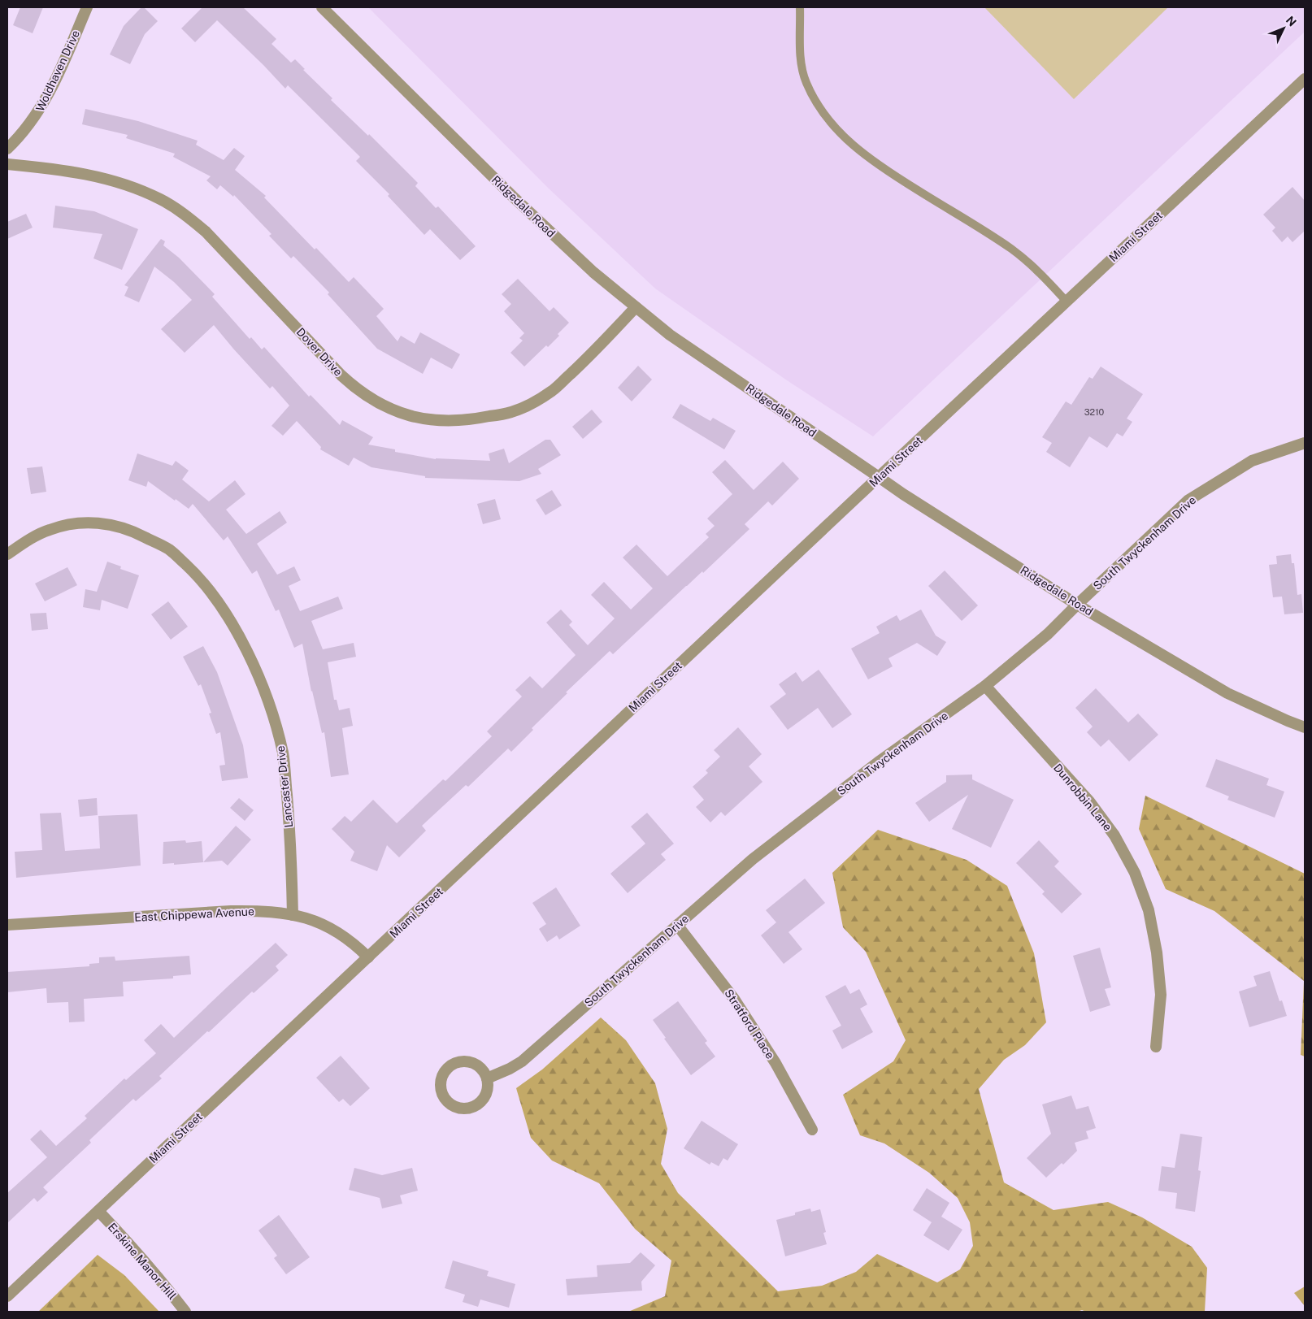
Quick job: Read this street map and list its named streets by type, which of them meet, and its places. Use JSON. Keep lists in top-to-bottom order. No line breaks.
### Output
{"streets":{"street":["Woldhaven Drive","Ridgedale Road","Miami Street","Dover Drive","South Twyckenham Drive","Lancaster Drive","Dunrobbin Lane","East Chippewa Avenue","Stratford Place","Erskine Manor Hill"]},"crossings":[["Ridgedale Road","Miami Street"],["Ridgedale Road","Dover Drive"],["Ridgedale Road","South Twyckenham Drive"],["Miami Street","East Chippewa Avenue"],["Miami Street","Erskine Manor Hill"],["South Twyckenham Drive","Dunrobbin Lane"],["South Twyckenham Drive","Stratford Place"],["Lancaster Drive","East Chippewa Avenue"]],"house_numbers":["3210"],"north":"top right"}
